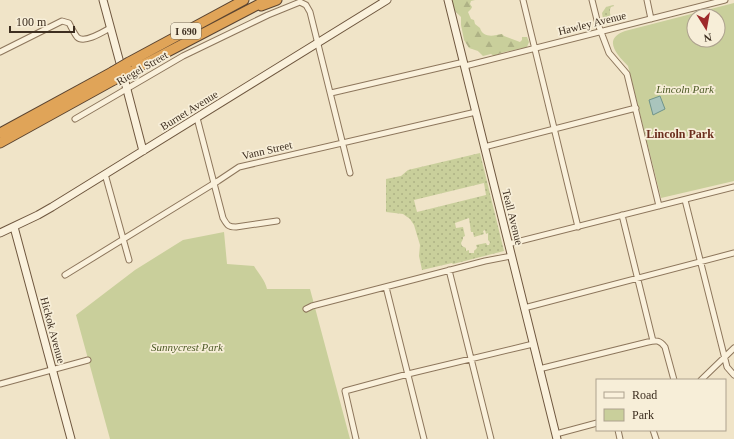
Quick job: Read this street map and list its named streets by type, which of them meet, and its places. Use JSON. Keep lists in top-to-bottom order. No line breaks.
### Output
{"streets":{"highway":["I 690"],"street":["Hawley Avenue","Riegel Street","Burnet Avenue","Vann Street","Teall Avenue","Hickok Avenue"]},"crossings":[["Hawley Avenue","Teall Avenue"],["Riegel Street","Burnet Avenue"],["Burnet Avenue","Hickok Avenue"],["Vann Street","Teall Avenue"]],"districts":["Lincoln Park"],"parks":["Lincoln Park","Sunnycrest Park"],"legend":["Road","Park"],"scale_bar":"100 m","north":"bottom"}
